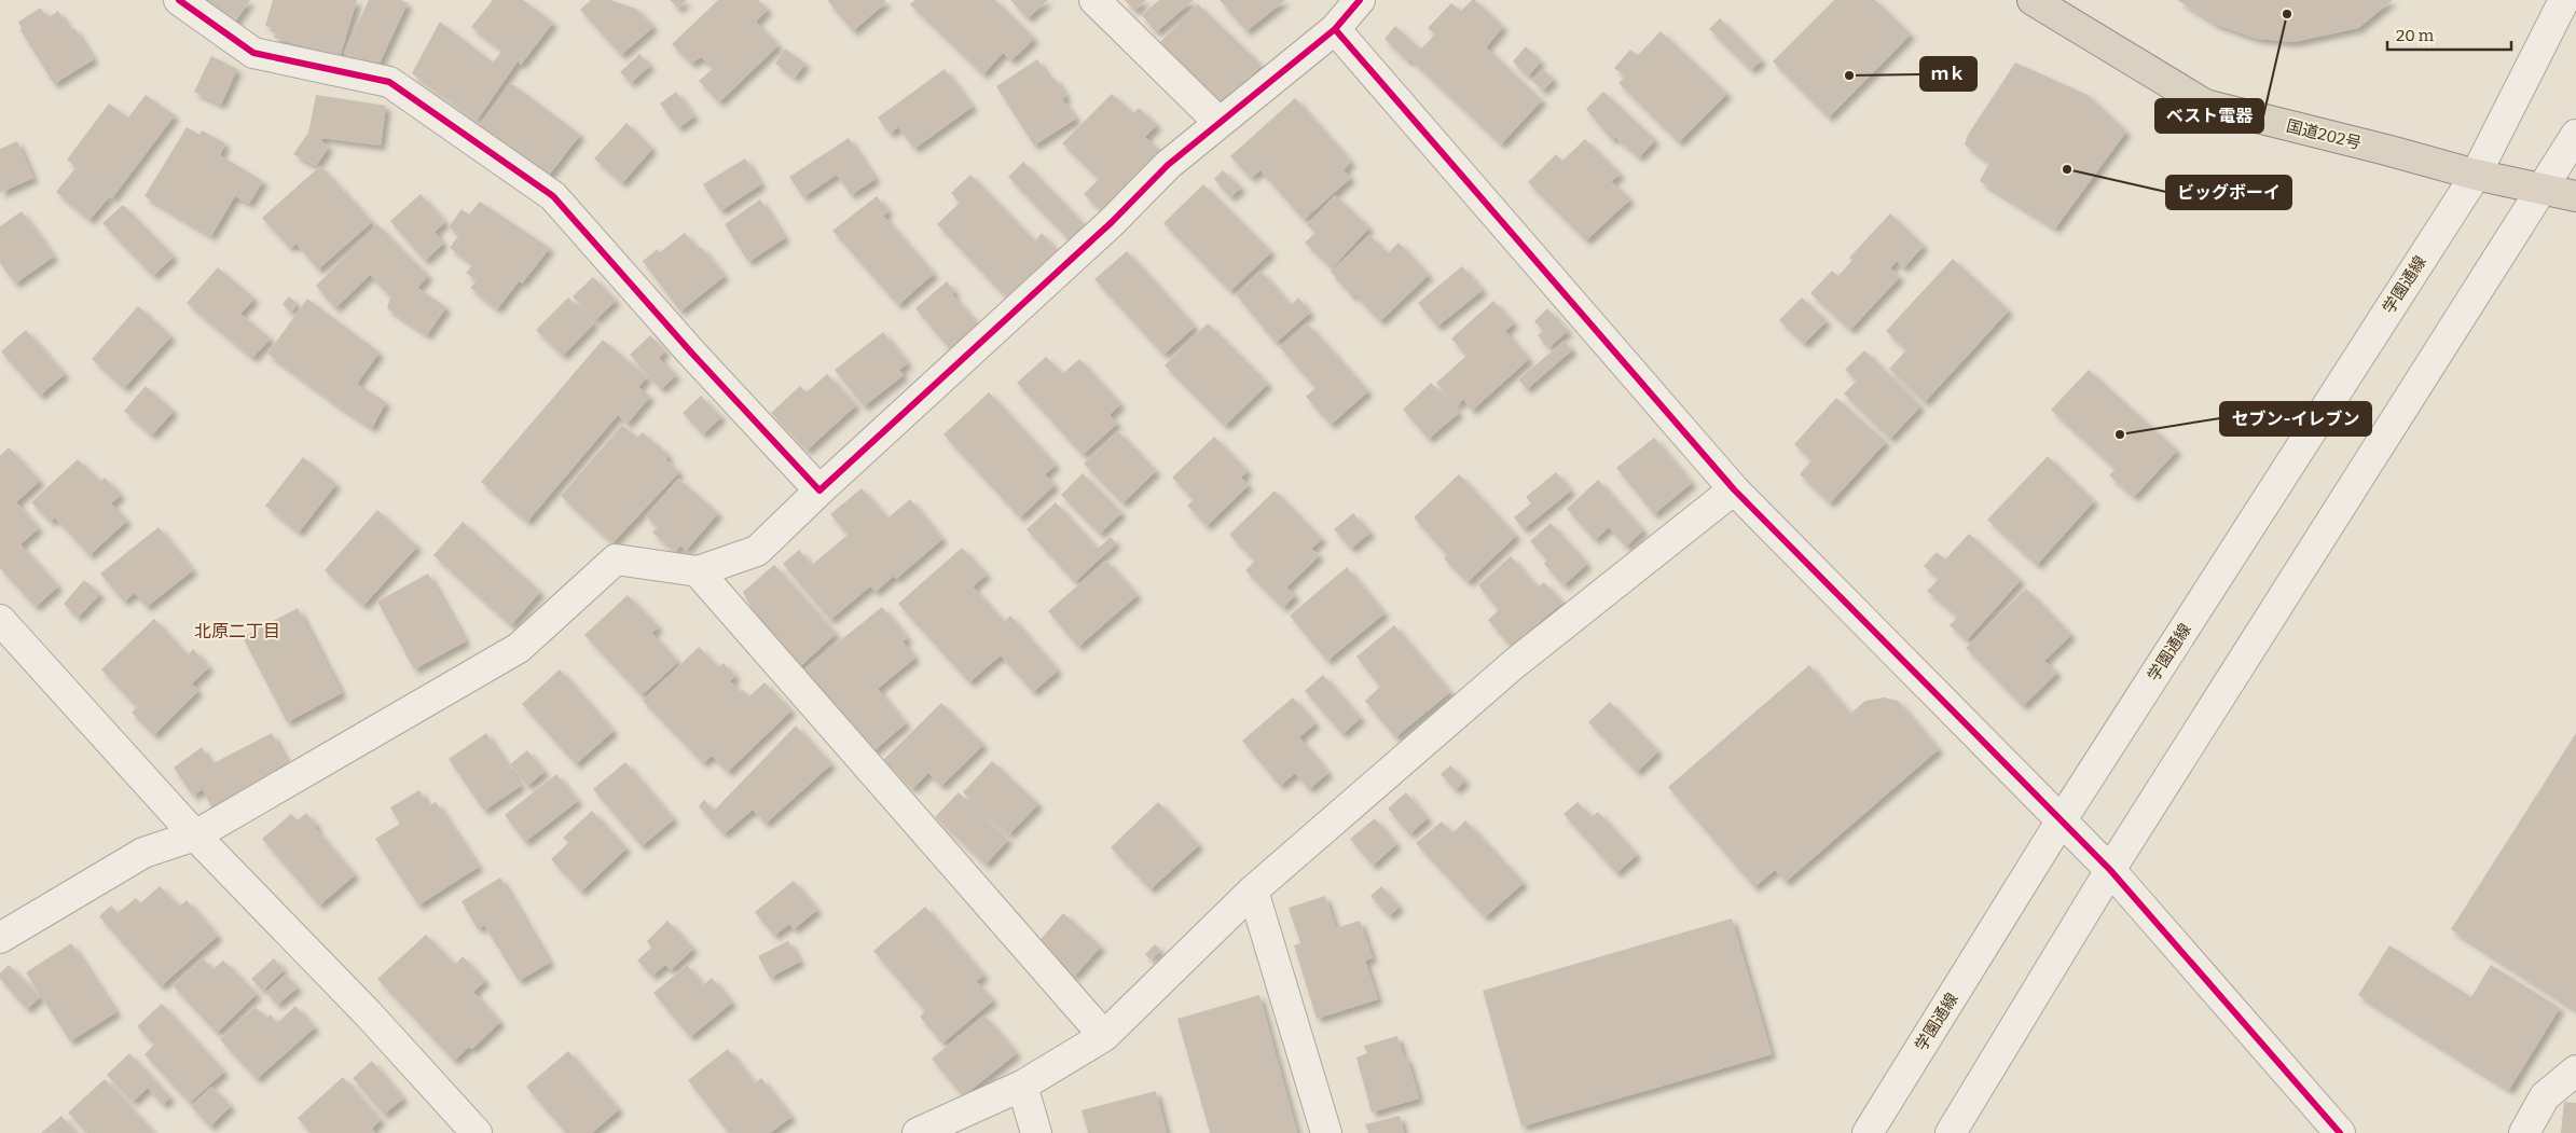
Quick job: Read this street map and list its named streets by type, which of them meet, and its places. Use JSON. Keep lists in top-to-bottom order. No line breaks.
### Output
{"streets":{"highway":["国道202号"],"street":["学園通線"]},"crossings":[["国道202号","学園通線"]],"districts":["北原二丁目"],"places":["ベスト電器","ｍｋ","ビッグボーイ","セブン-イレブン"],"scale_bar":"20 m"}
